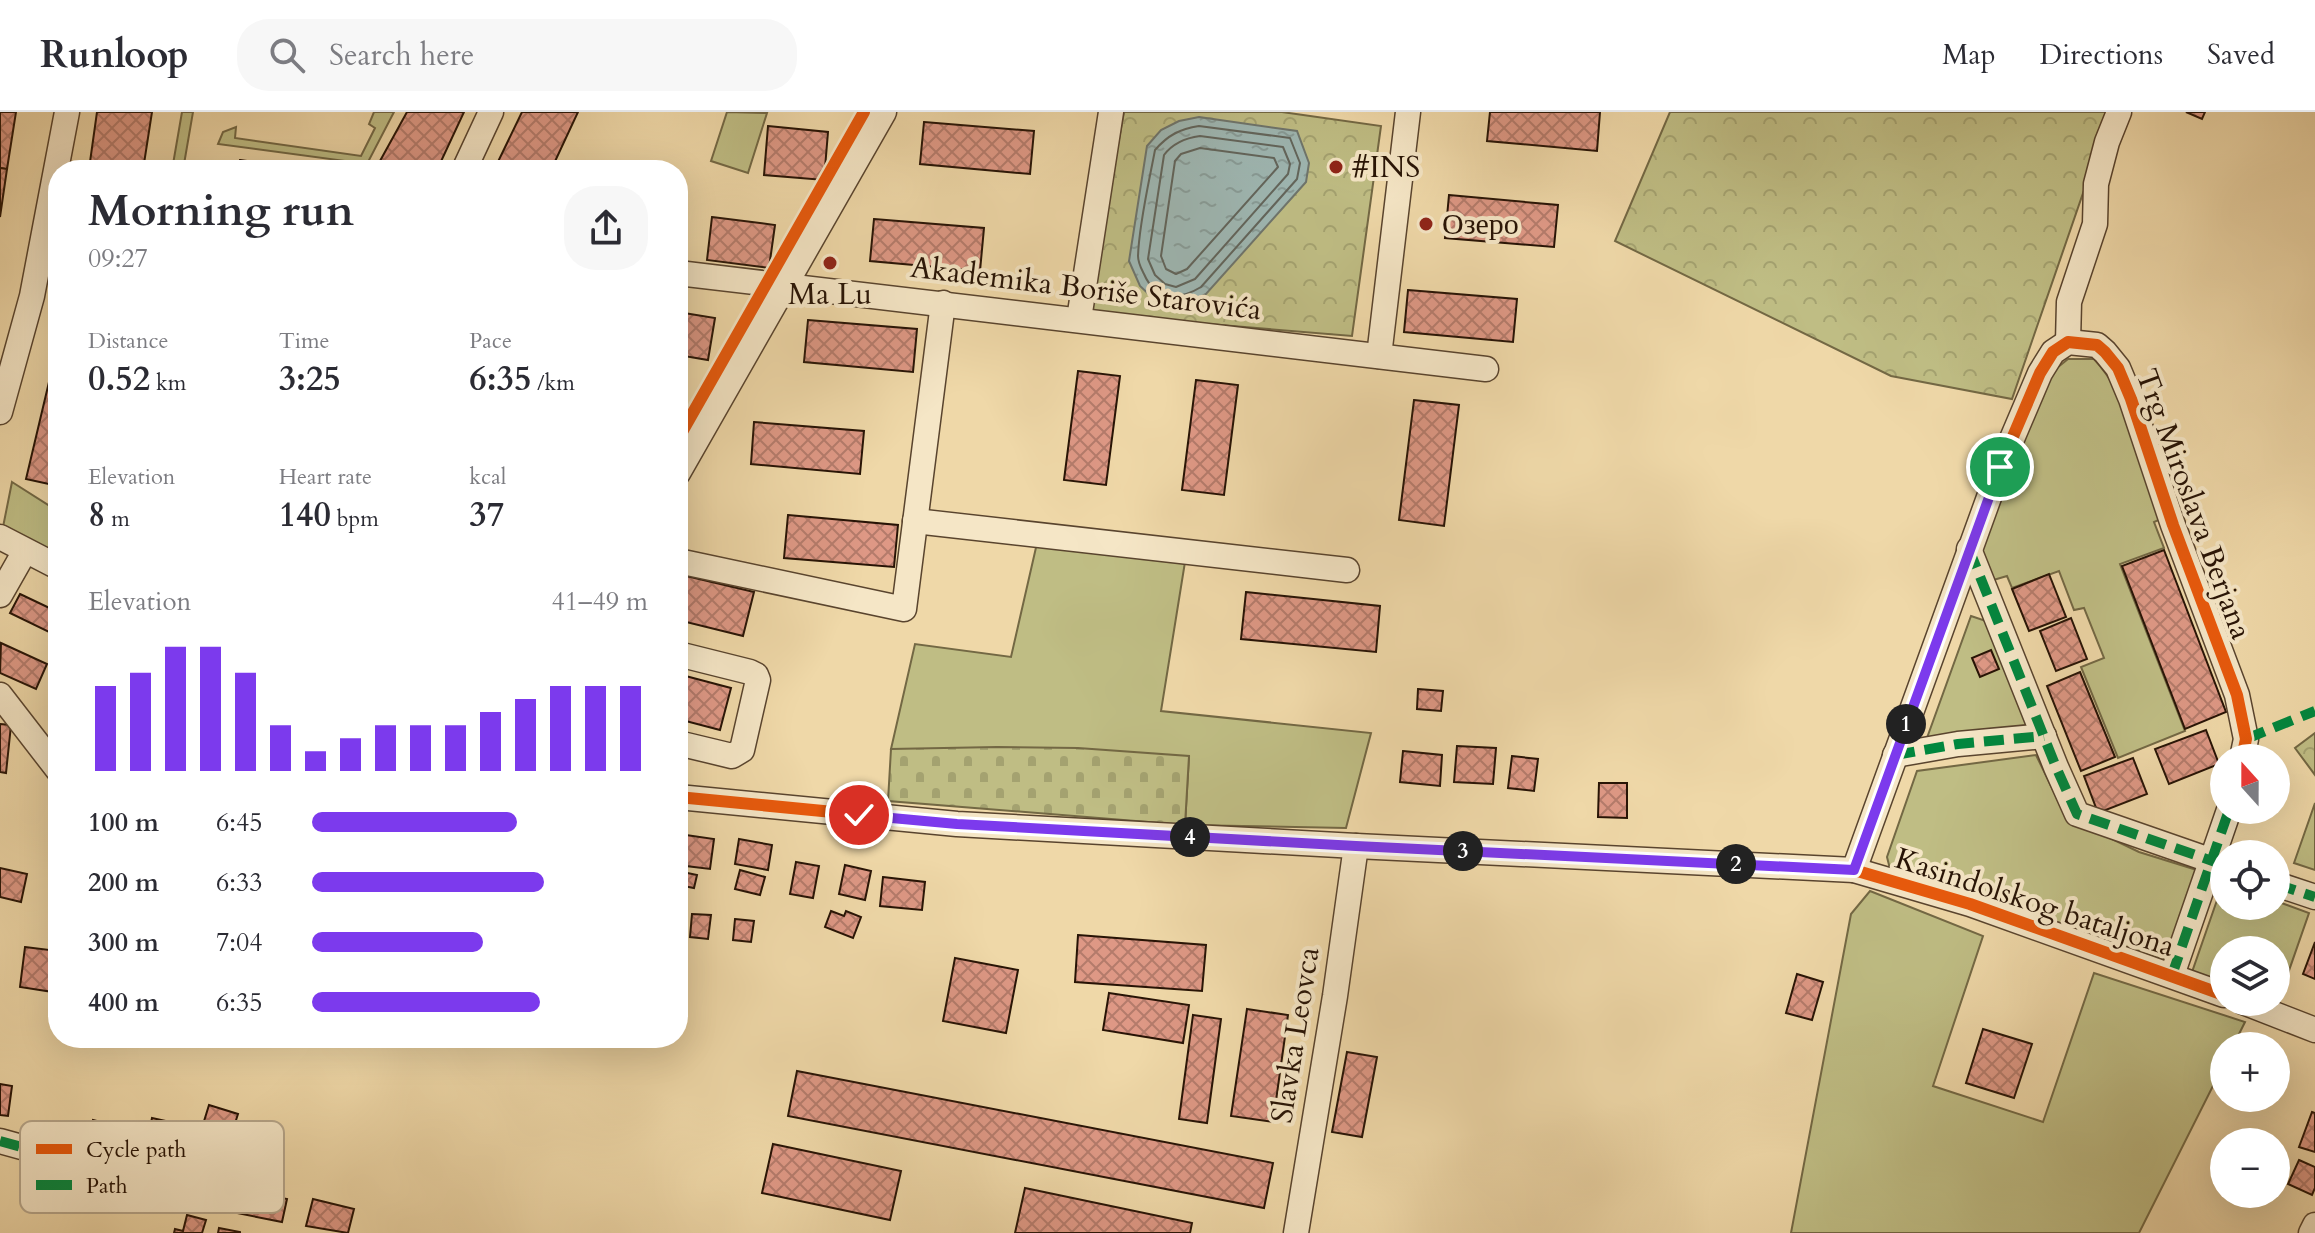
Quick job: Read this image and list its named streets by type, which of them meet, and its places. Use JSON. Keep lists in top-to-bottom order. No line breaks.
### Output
{"streets":{"street":["Akademika Boriše Starovića","Trg Miroslava Berjana","Kasindolskog bataljona","Slavka Leovca"]},"crossings":[["Kasindolskog bataljona","Slavka Leovca"]],"places":["#INS","Озеро","Ma Lu"],"legend":["Cycle path","Path"],"north":"top","page":{"header":"Runloop","search":"Search here","nav":["Map","Directions","Saved"],"heading":["Morning run","09:27"],"stats":[["Distance","0.52 km"],["Time","3:25"],["Pace","6:35 /km"],["Elevation","8 m"],["Heart rate","140 bpm"],["kcal","37"]],"chart":["Elevation","41–49 m"],"pins":["1","4","3","2"],"map_buttons":["+","−"],"list":[{"name":"100 m","note":"6:45"},{"name":"200 m","note":"6:33"},{"name":"300 m","note":"7:04"},{"name":"400 m","note":"6:35"}]}}
